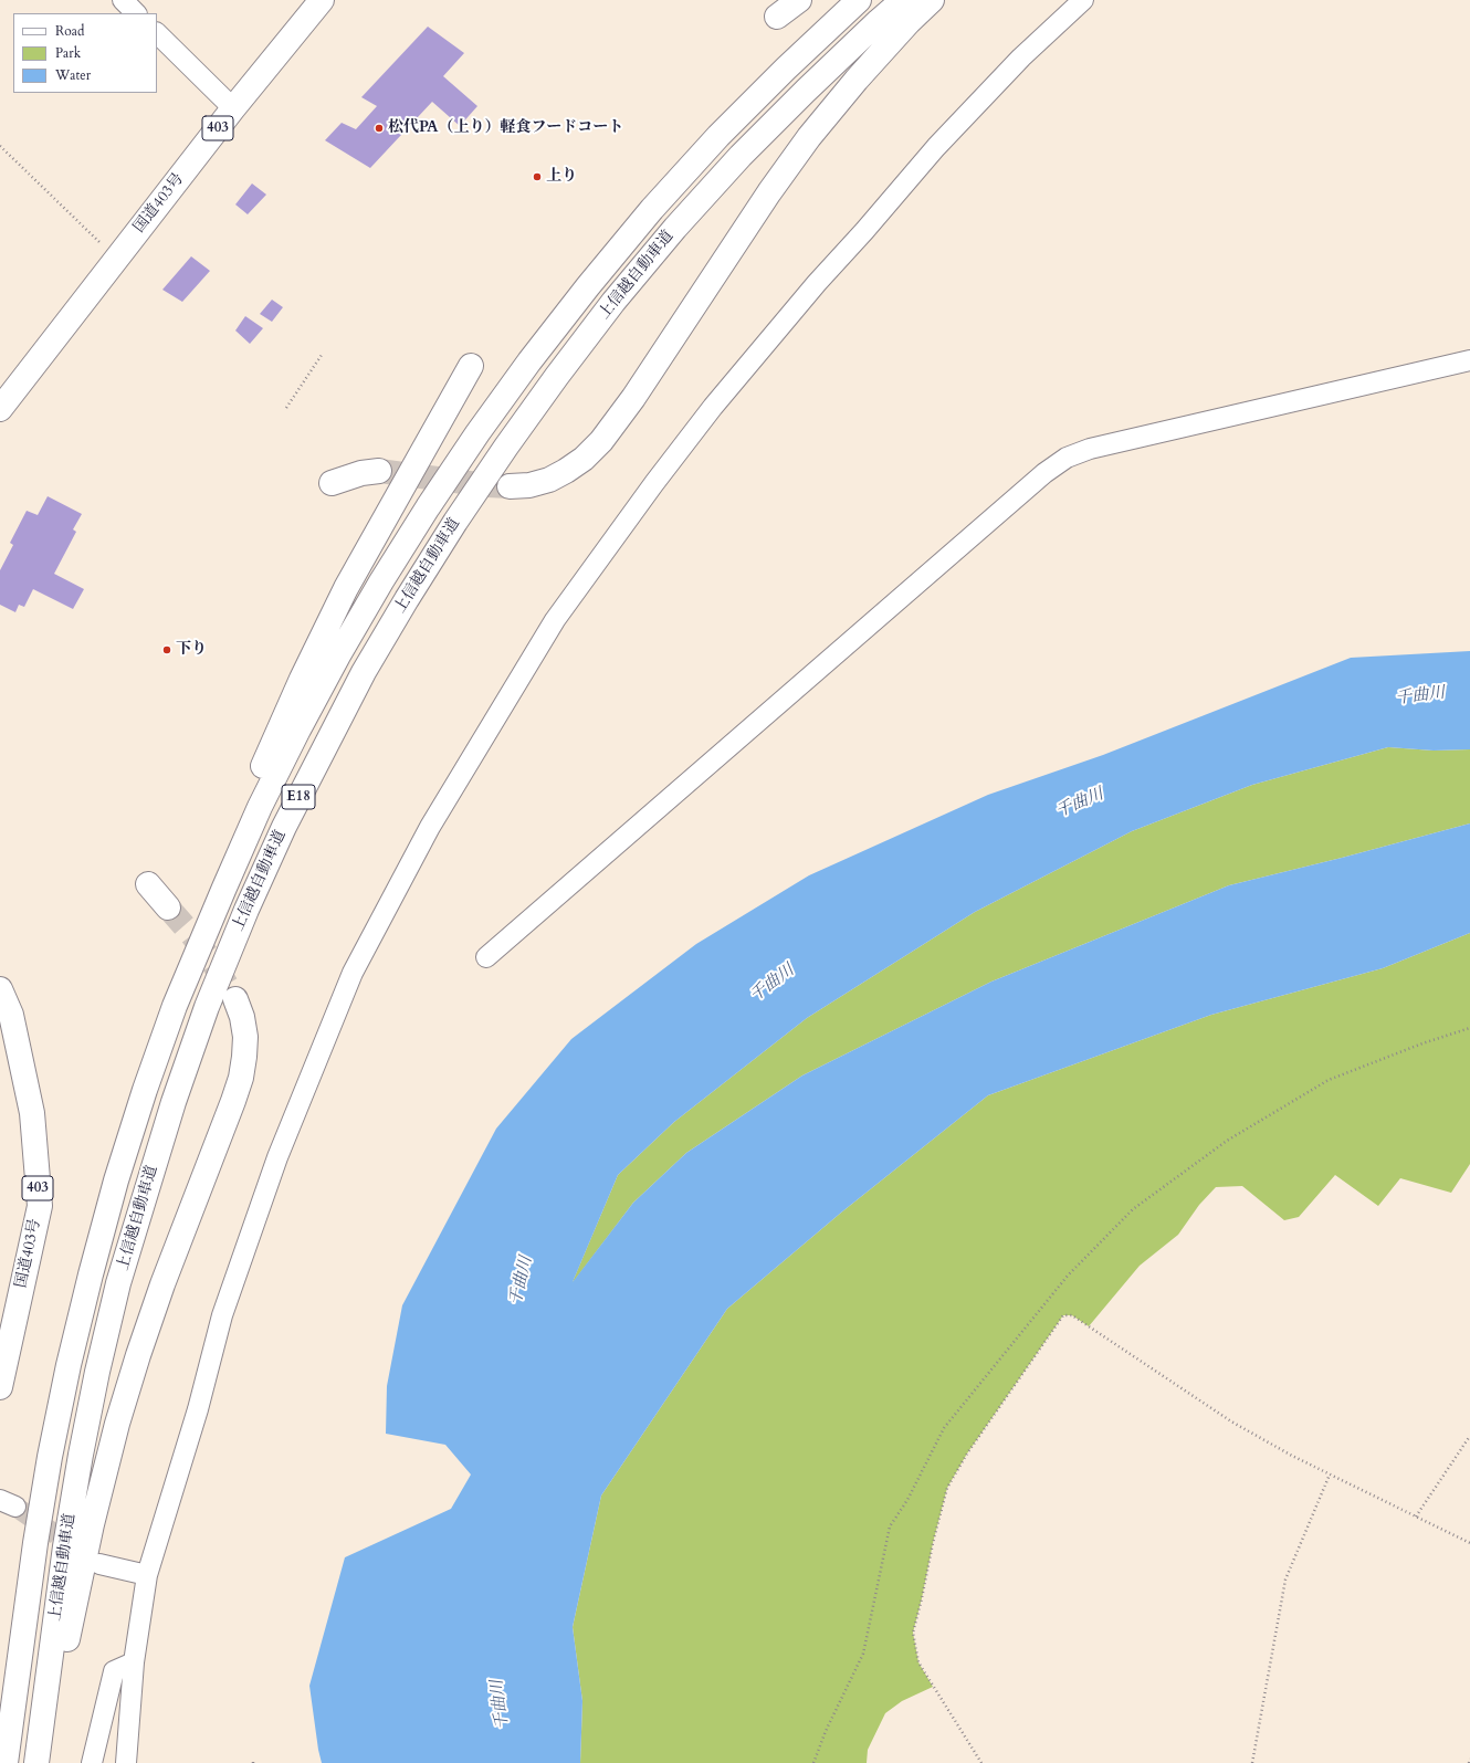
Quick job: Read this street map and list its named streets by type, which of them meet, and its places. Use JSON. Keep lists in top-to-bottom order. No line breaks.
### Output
{"streets":{"highway":["403","国道403号","上信越自動車道","E18"]},"water":["千曲川"],"places":["松代PA（上り）軽食フードコート","上り","下り"],"legend":["Road","Park","Water"]}
